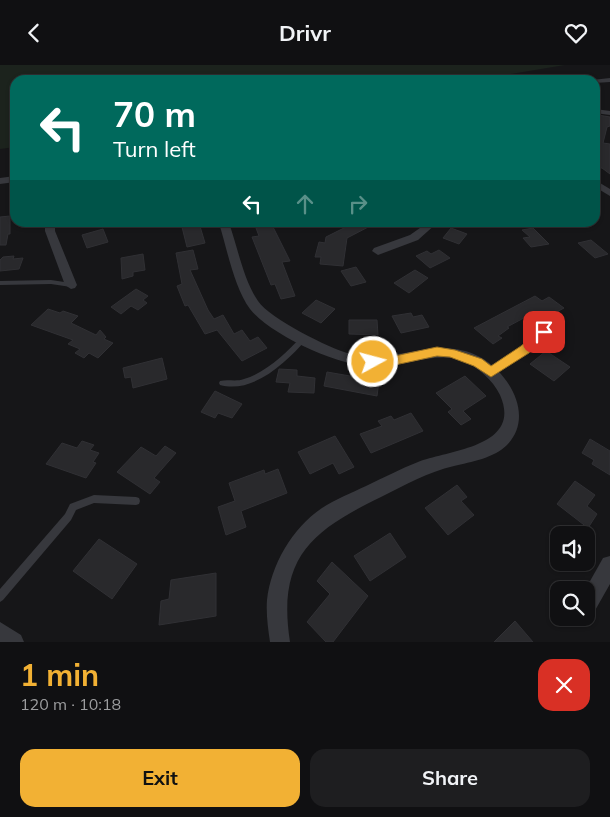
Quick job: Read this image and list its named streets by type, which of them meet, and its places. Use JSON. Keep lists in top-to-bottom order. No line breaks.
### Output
{"page":{"header":"Drivr","turn":["70 m","Turn left"],"heading":["1 min","120 m · 10:18"],"buttons":["Exit","Share"]}}
